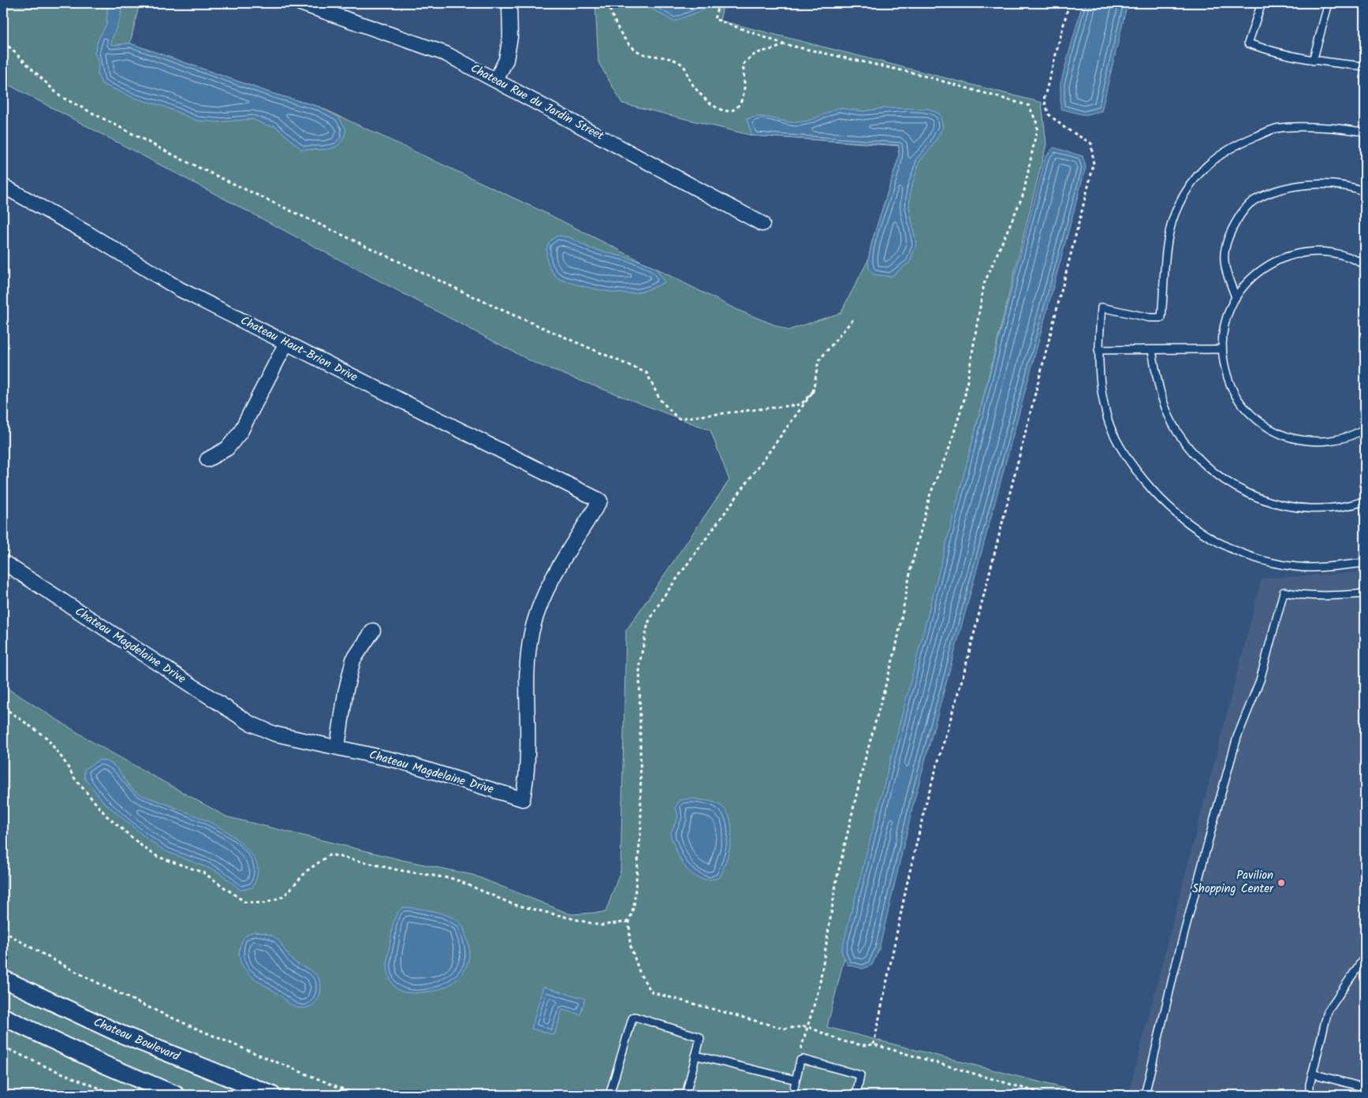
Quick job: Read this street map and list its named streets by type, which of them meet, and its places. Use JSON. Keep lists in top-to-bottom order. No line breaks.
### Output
{"streets":{"street":["Chateau Rue du Jardin Street","Chateau Haut-Brion Drive","Chateau Magdelaine Drive","Chateau Boulevard"]},"crossings":[["Chateau Haut-Brion Drive","Chateau Magdelaine Drive"]],"places":["Pavilion Shopping Center"]}
